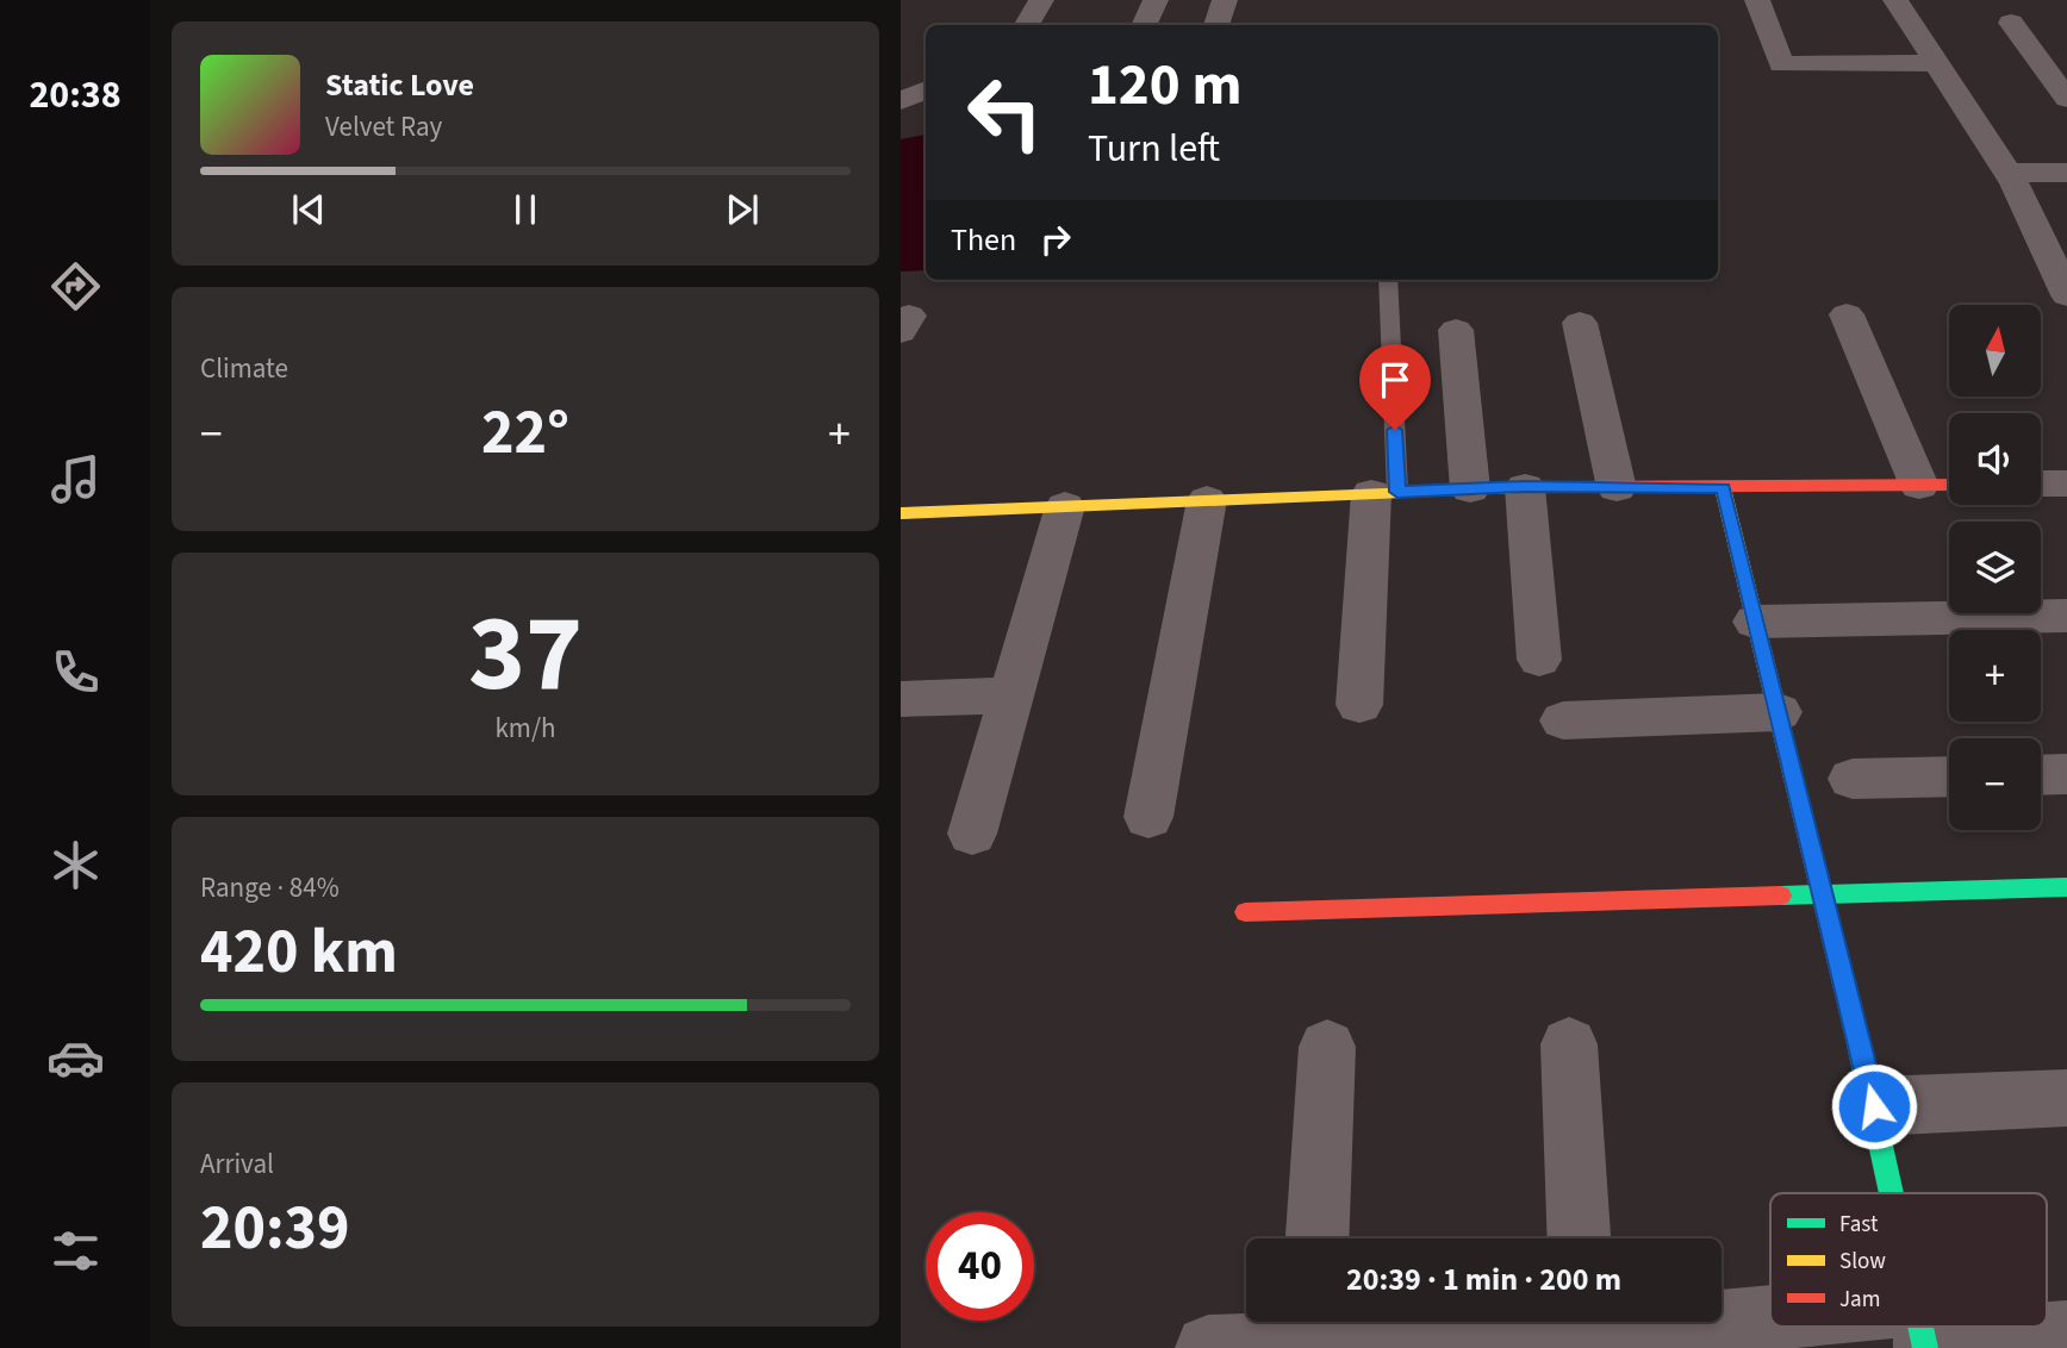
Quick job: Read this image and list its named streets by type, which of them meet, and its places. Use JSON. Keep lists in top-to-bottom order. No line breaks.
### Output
{"legend":["Fast","Slow","Jam"],"north":"top","page":{"tabs":"20:38","turn":["120 m","Turn left"],"song":["Static Love","Velvet Ray"],"then":"Then","tile":["Climate",["37","km/h"],["Range · 84%","420 km"],["Arrival","20:39"]],"map_buttons":["+","−"],"heat":["−","22°","+"],"limit":"40","trip":"20:39 · 1 min · 200 m"}}
